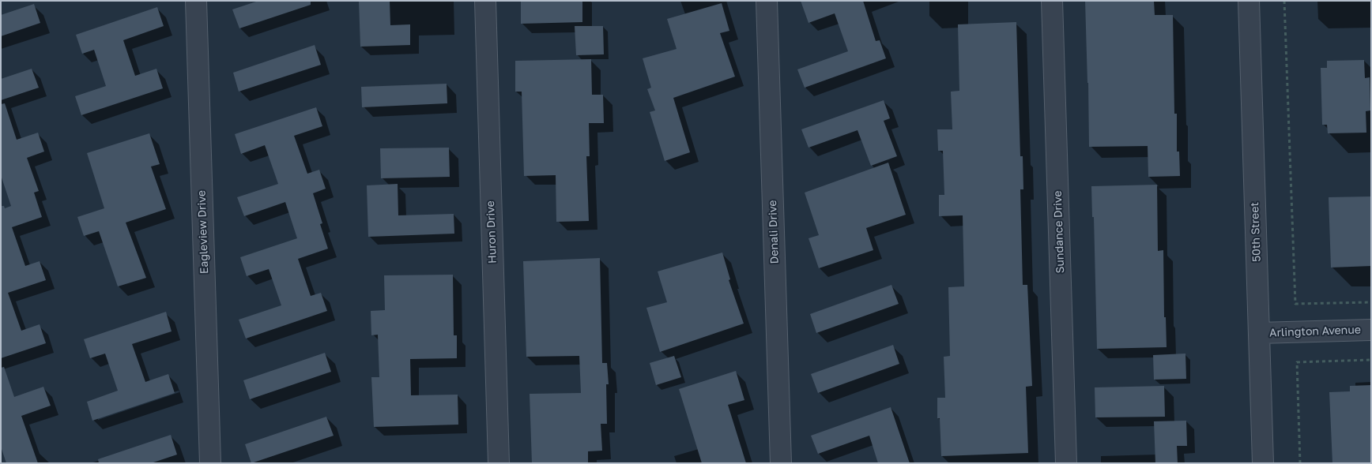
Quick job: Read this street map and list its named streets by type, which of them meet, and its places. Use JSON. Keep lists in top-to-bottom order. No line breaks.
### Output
{"streets":{"street":["Eagleview Drive","Huron Drive","Denali Drive","Sundance Drive","50th Street","Arlington Avenue"]},"crossings":[["50th Street","Arlington Avenue"]]}
